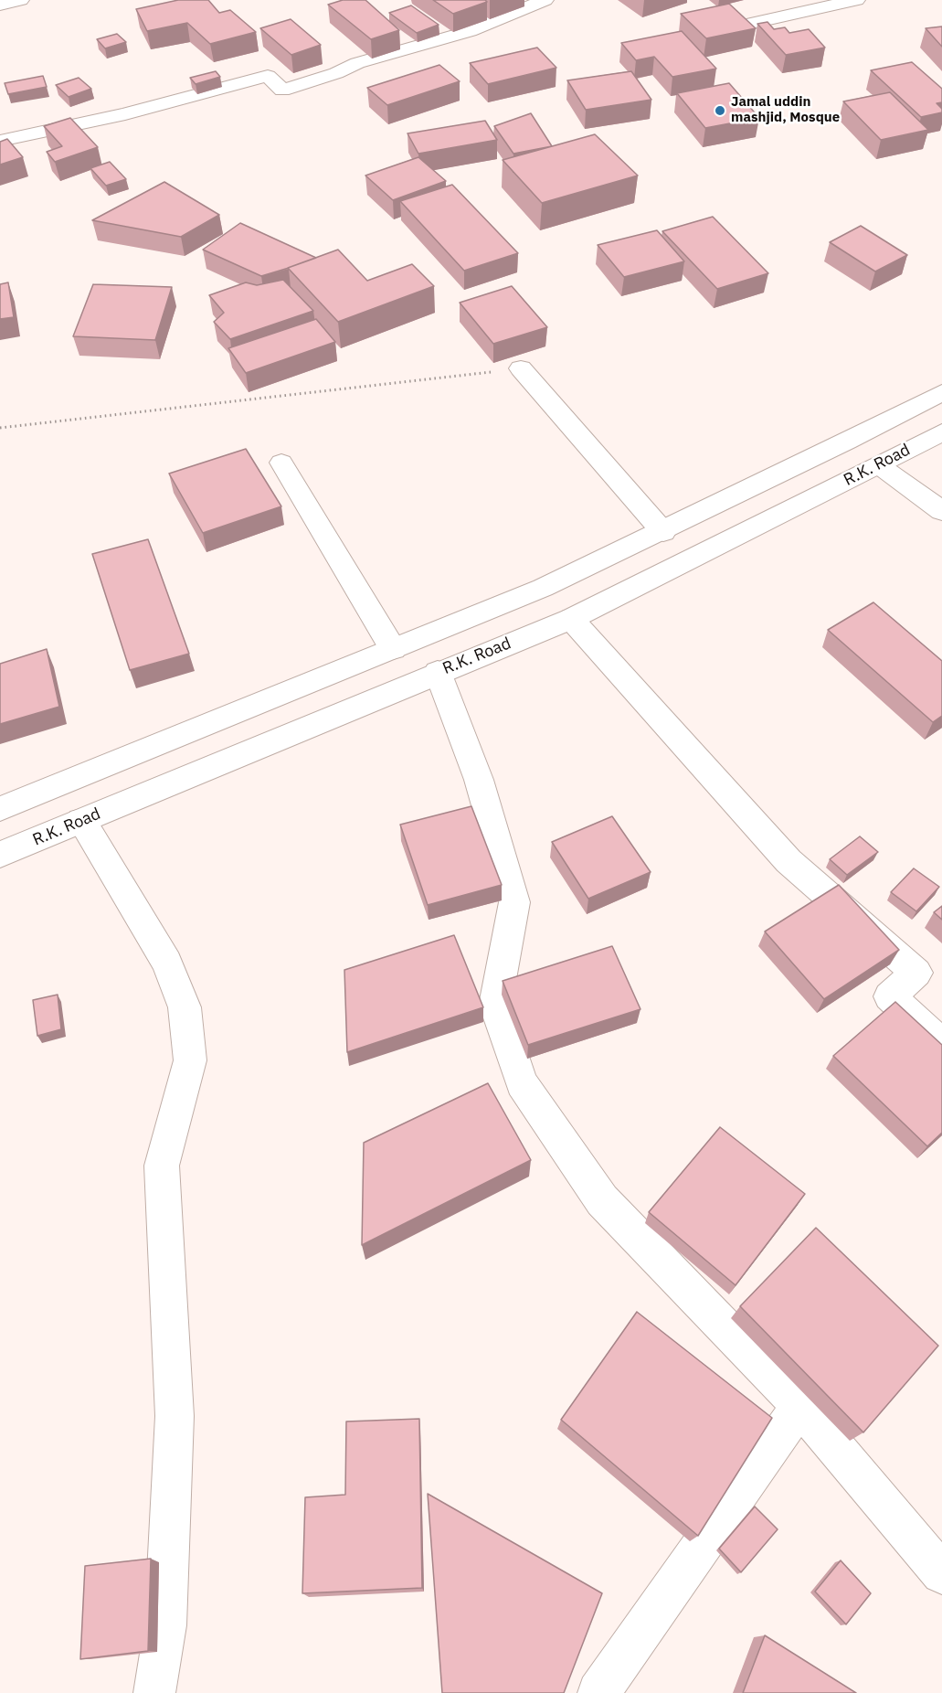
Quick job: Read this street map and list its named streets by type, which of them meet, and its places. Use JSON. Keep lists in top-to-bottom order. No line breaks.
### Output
{"streets":{"main road":["R.K. Road"]},"places":["Jamal uddin mashjid, Mosque"]}
